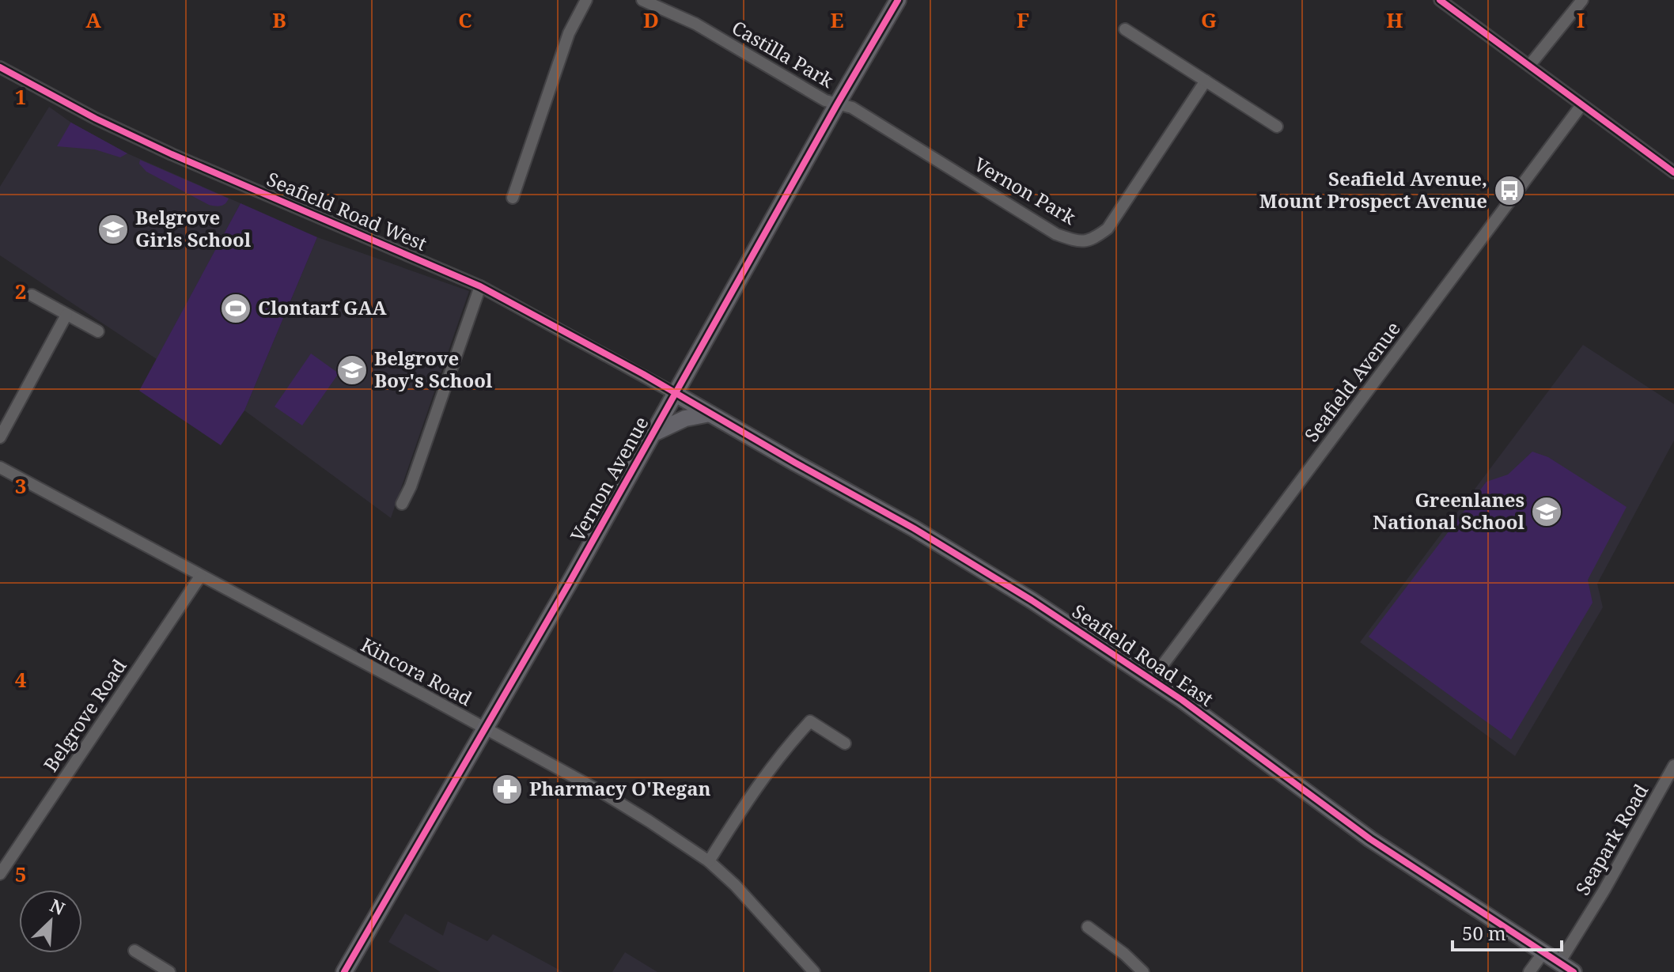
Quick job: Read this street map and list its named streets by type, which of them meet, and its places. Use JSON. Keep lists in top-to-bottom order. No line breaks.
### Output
{"streets":{"street":["Castilla Park","Vernon Park","Seafield Road West","Seafield Avenue","Vernon Avenue","Seafield Road East","Kincora Road","Belgrove Road","Seapark Road"]},"crossings":[["Castilla Park","Vernon Park"],["Castilla Park","Vernon Avenue"],["Vernon Park","Vernon Avenue"],["Seafield Road West","Vernon Avenue"],["Seafield Road West","Seafield Road East"],["Seafield Avenue","Seafield Road East"],["Vernon Avenue","Seafield Road East"],["Vernon Avenue","Kincora Road"],["Seafield Road East","Seapark Road"],["Kincora Road","Belgrove Road"]],"places":{"bus stop":["Seafield Avenue, Mount Prospect Avenue"],"school or university":["Belgrove Girls School","Belgrove Boy's School","Greenlanes National School"],"sports":["Clontarf GAA"],"pharmacy":["Pharmacy O'Regan"]},"scale_bar":"50 m","north":"top right","grid":{"columns":["A","B","C","D","E","F","G","H","I"],"rows":["1","2","3","4","5"]}}
